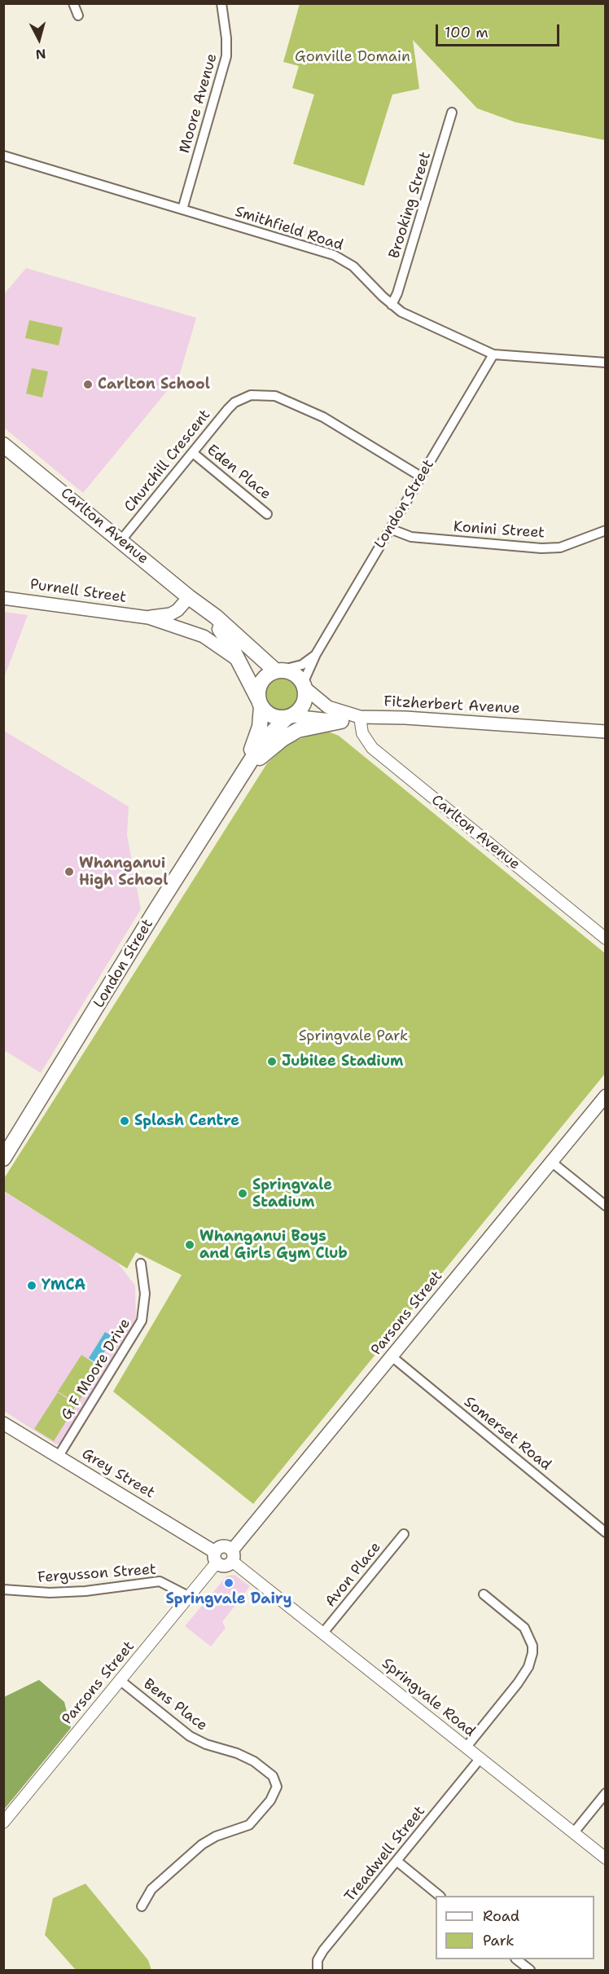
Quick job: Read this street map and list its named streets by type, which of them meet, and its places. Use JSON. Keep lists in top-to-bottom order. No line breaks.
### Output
{"streets":{"highway":["London Street","Carlton Avenue"],"main road":["Purnell Street","Fitzherbert Avenue","Parsons Street","Grey Street"],"street":["Moore Avenue","Brooking Street","Smithfield Road","Churchill Crescent","Eden Place","Konini Street","G F Moore Drive","Somerset Road","Fergusson Street","Avon Place","Springvale Road","Bens Place","Treadwell Street"]},"crossings":[["Moore Avenue","Smithfield Road"],["Brooking Street","Smithfield Road"],["Smithfield Road","London Street"],["Churchill Crescent","Eden Place"],["Churchill Crescent","London Street"],["Churchill Crescent","Carlton Avenue"],["London Street","Carlton Avenue"],["London Street","Konini Street"],["London Street","Fitzherbert Avenue"],["Carlton Avenue","Purnell Street"],["Carlton Avenue","Fitzherbert Avenue"],["Parsons Street","Somerset Road"],["Parsons Street","Grey Street"],["Parsons Street","Fergusson Street"],["Parsons Street","Springvale Road"],["Parsons Street","Bens Place"],["G F Moore Drive","Grey Street"],["Avon Place","Springvale Road"],["Springvale Road","Treadwell Street"]],"parks":["Gonville Domain","Springvale Park"],"places":["Carlton School","Whanganui High School","Jubilee Stadium","Splash Centre","Springvale Stadium","Whanganui Boys and Girls Gym Club","YMCA","Springvale Dairy"],"legend":["Road","Park"],"scale_bar":"100 m","north":"bottom"}
